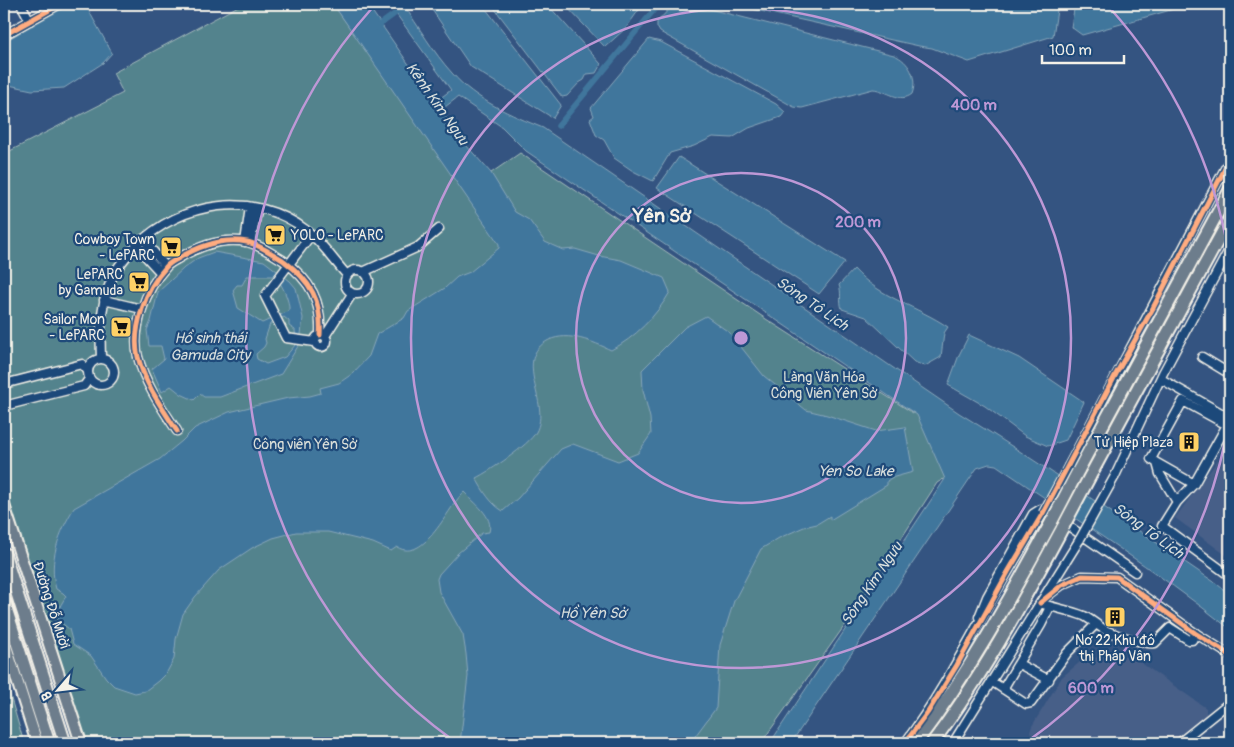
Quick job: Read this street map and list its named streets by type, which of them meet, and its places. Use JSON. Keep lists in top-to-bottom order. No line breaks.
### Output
{"streets":{"main road":["Đường Đỗ Mười"]},"districts":["Yên Sở"],"water":["Kênh Kim Ngưu","Sông Tô Lịch","Hồ sinh thái Gamuda City","Yen So Lake","Sông Kim Ngưu","Hồ Yên Sở"],"parks":["Làng Văn Hóa Công Viên Yên Sở","Công viên Yên Sở"],"places":{"supermarket":["YOLO - LePARC","Cowboy Town - LePARC","LePARC by Gamuda","Sailor Mon - LePARC"],"building":["Tứ Hiệp Plaza","Nơ 22 Khu đô thị Pháp Vân"]},"scale_bar":"100 m","north":"bottom left","rings":["400 m","200 m","600 m"]}
